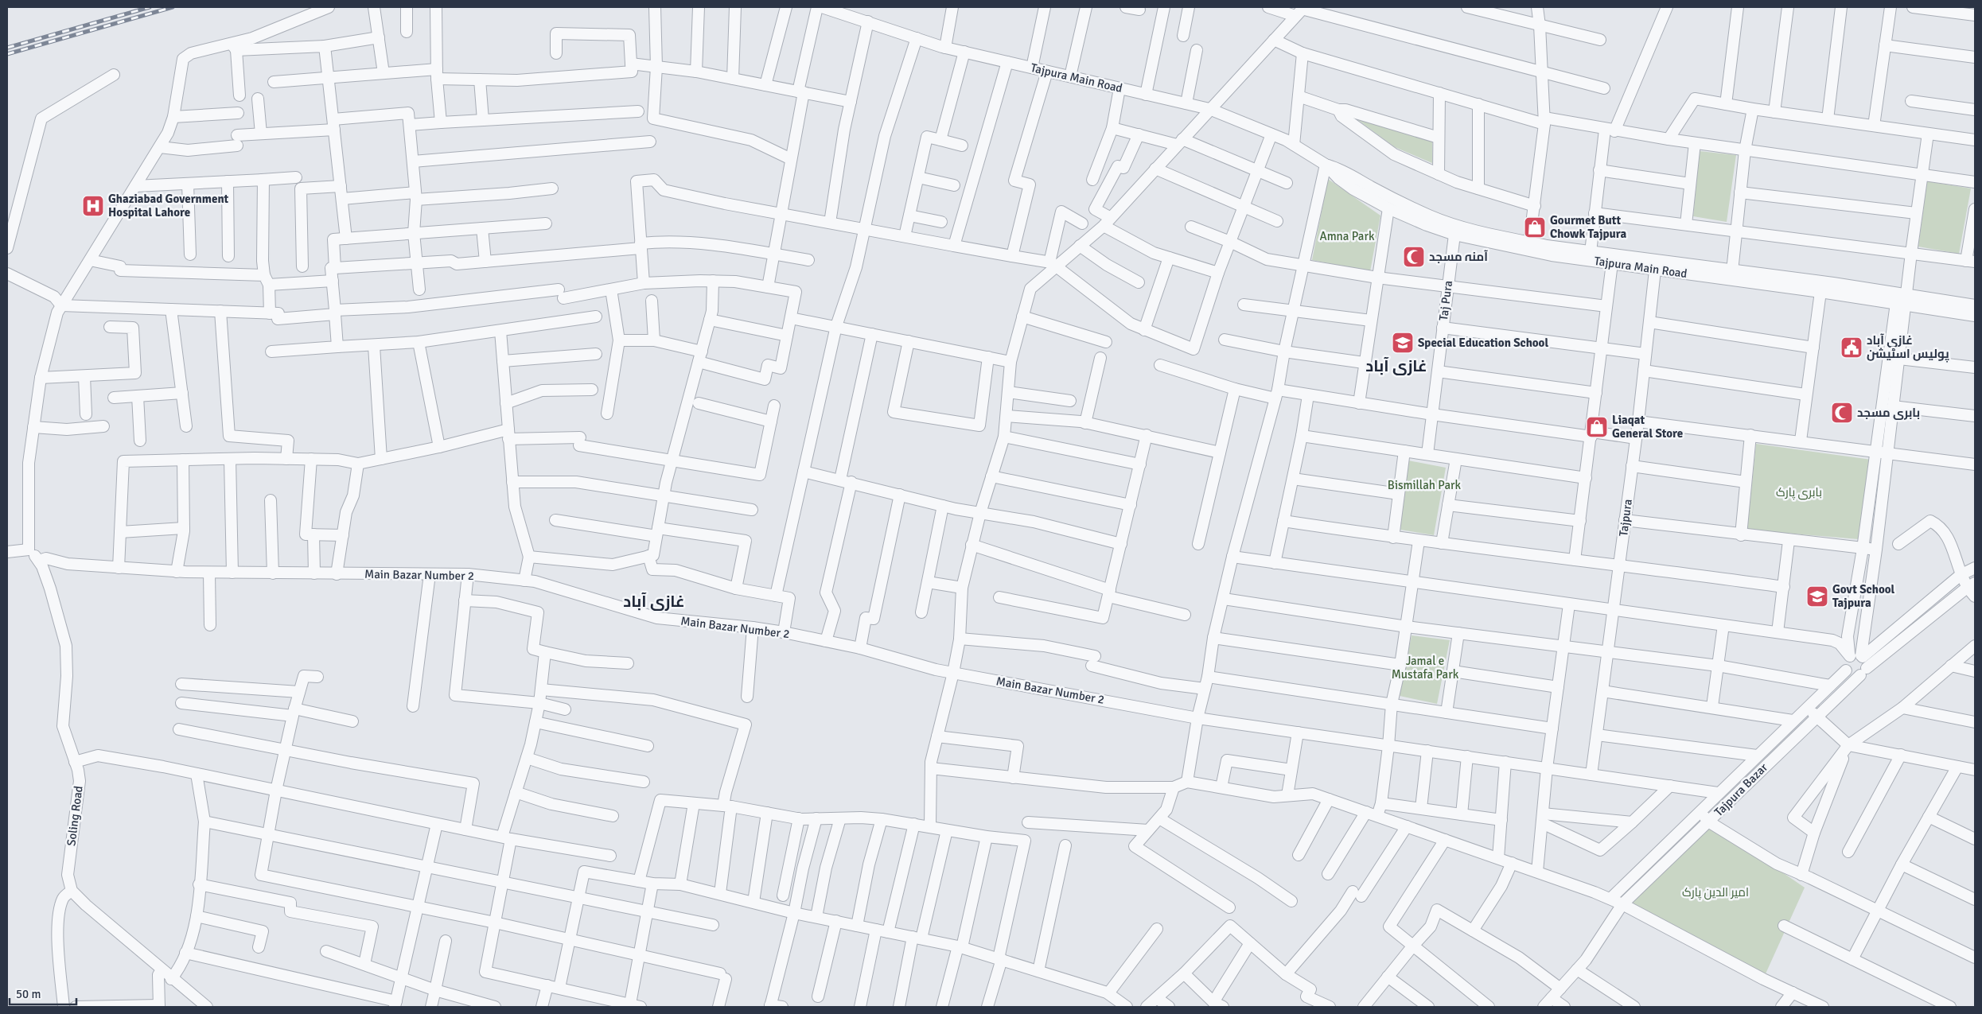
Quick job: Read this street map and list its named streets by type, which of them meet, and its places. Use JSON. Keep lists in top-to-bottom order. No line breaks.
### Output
{"streets":{"street":["Tajpura Main Road","Taj Pura","Tajpura","Main Bazar Number 2","Tajpura Bazar","Soling Road"]},"crossings":[["Tajpura Main Road","Taj Pura"],["Tajpura Main Road","Tajpura"],["Tajpura","Main Bazar Number 2"],["Main Bazar Number 2","Tajpura Bazar"],["Main Bazar Number 2","Soling Road"]],"districts":["غازى آباد","غازى آباد"],"parks":["Amna Park","Bismillah Park","بابری پارک","Jamal e Mustafa Park","امیر الدین پارک"],"places":{"hospital":["Ghaziabad Government Hospital Lahore"],"shop":["Gourmet Butt Chowk Tajpura","Liaqat General Store"],"mosque":["آمنہ مسجد","بابری مسجد"],"school or university":["Special Education School","Govt School Tajpura"],"public building":["غازی آباد پولیس اسٹیشن"]},"scale_bar":"50 m"}
